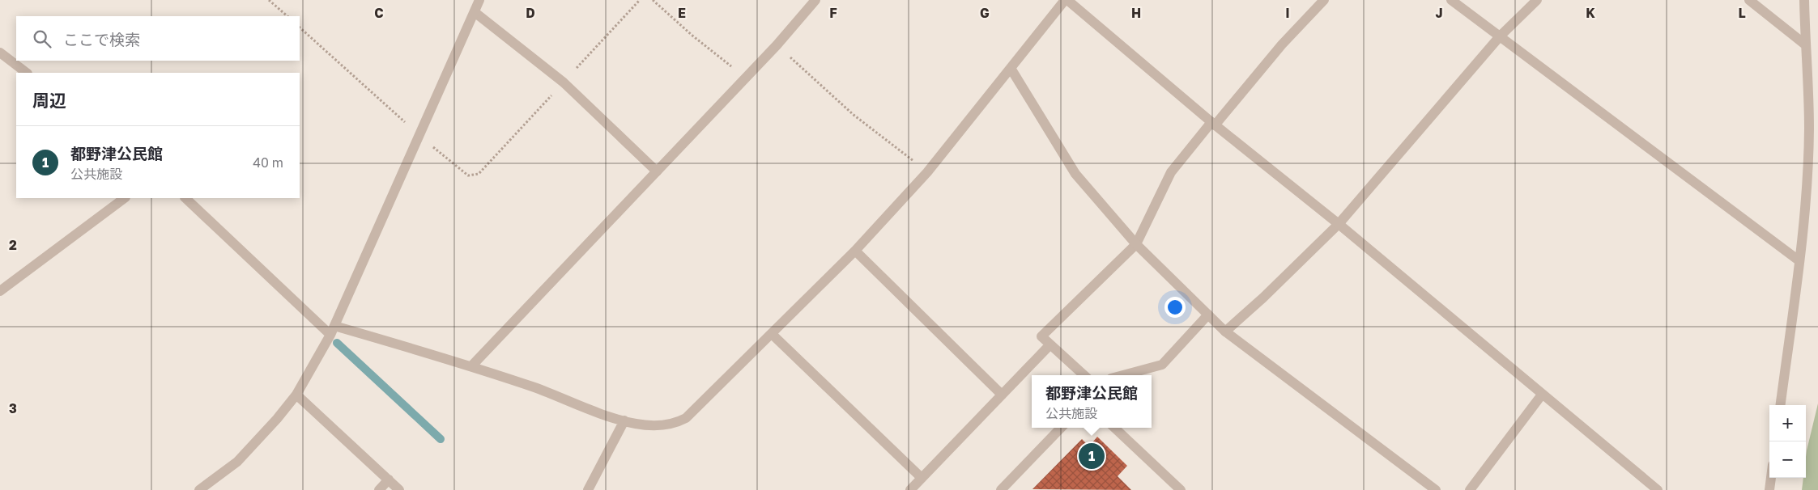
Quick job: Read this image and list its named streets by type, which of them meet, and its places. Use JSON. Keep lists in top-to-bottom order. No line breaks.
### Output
{"page":{"search":"ここで検索","heading":"周辺","list":[{"mark":"1","name":"都野津公民館","note":"公共施設","value":"40 m"}],"popup":["都野津公民館","公共施設"],"map_buttons":["+","−"],"pins":"1"},"grid":{"columns":["C","D","E","F","G","H","I","J","K","L"],"rows":["2","3"]}}
